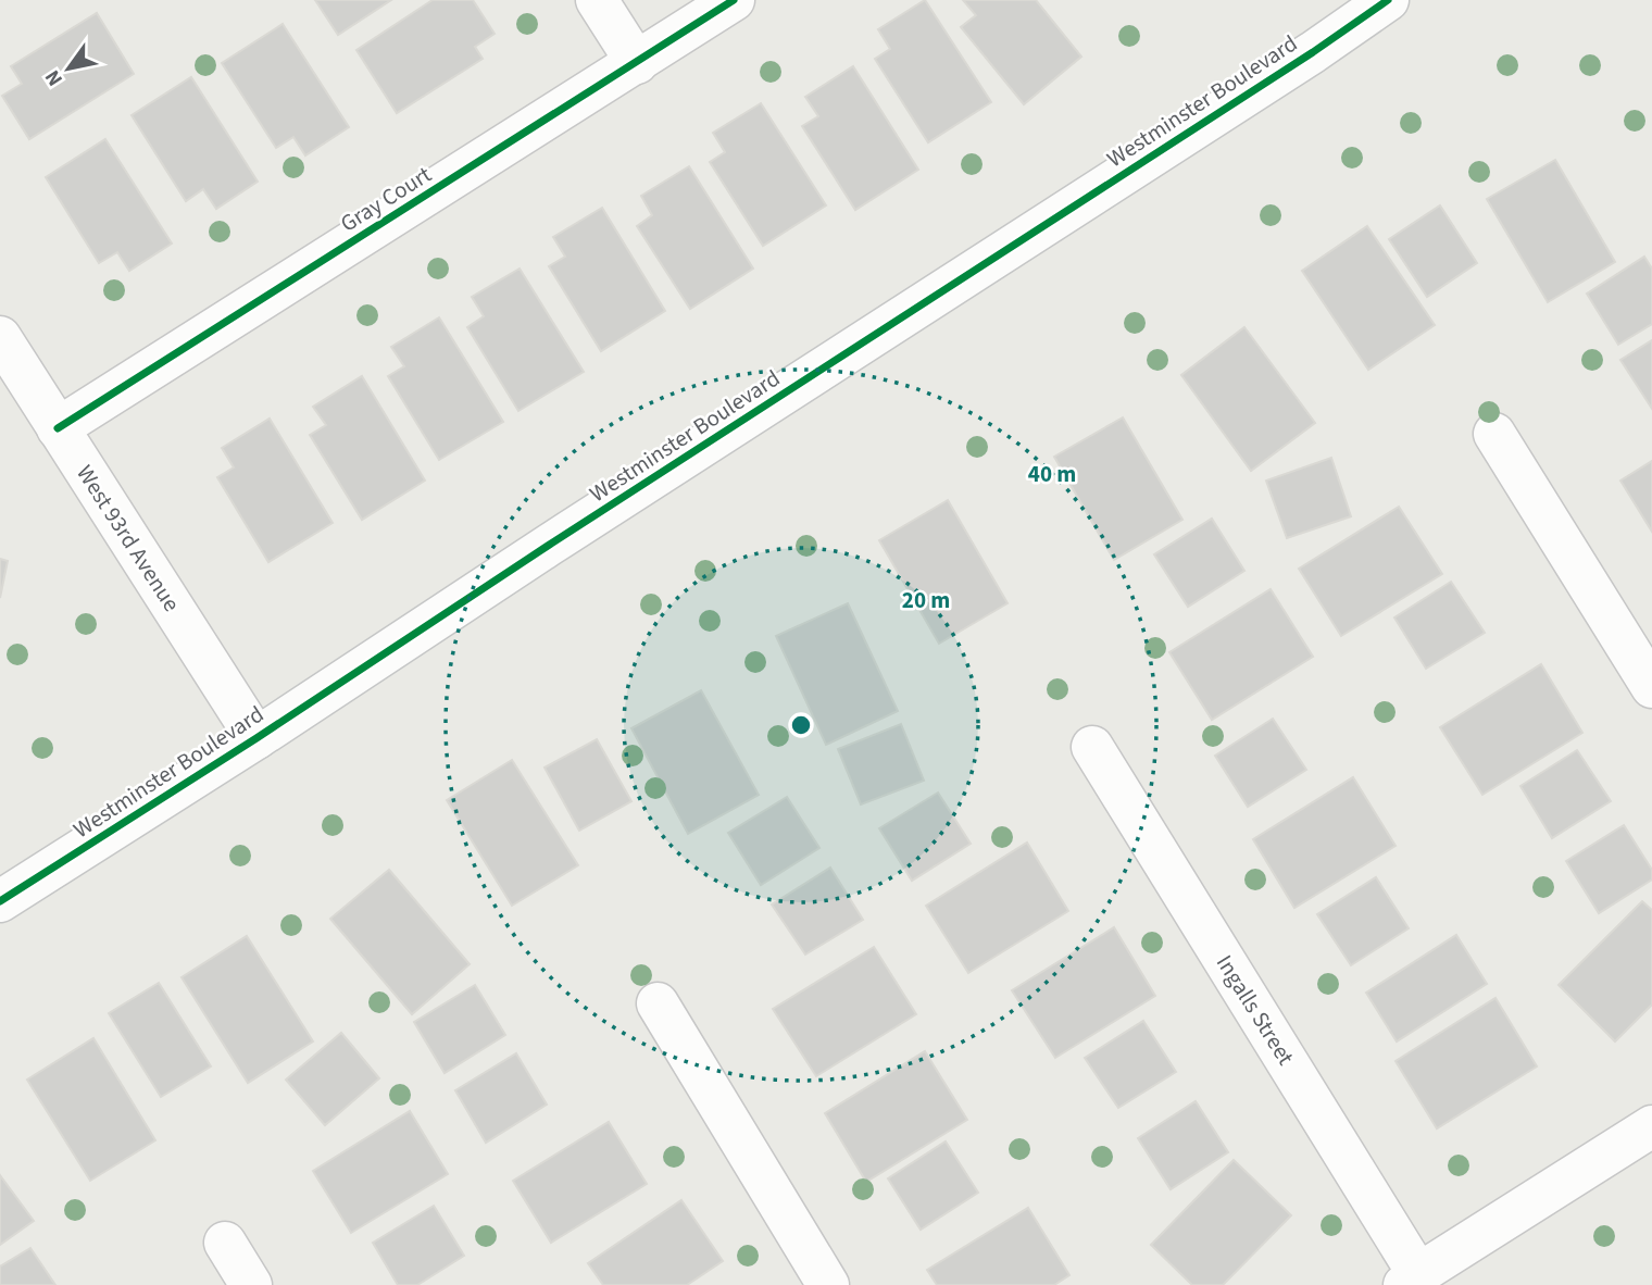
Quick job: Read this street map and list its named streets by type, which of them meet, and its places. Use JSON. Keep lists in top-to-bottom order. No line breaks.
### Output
{"streets":{"street":["Westminster Boulevard","Gray Court","West 93rd Avenue","Ingalls Street"]},"crossings":[["Westminster Boulevard","West 93rd Avenue"],["Gray Court","West 93rd Avenue"]],"north":"bottom left","rings":["40 m","20 m"]}
